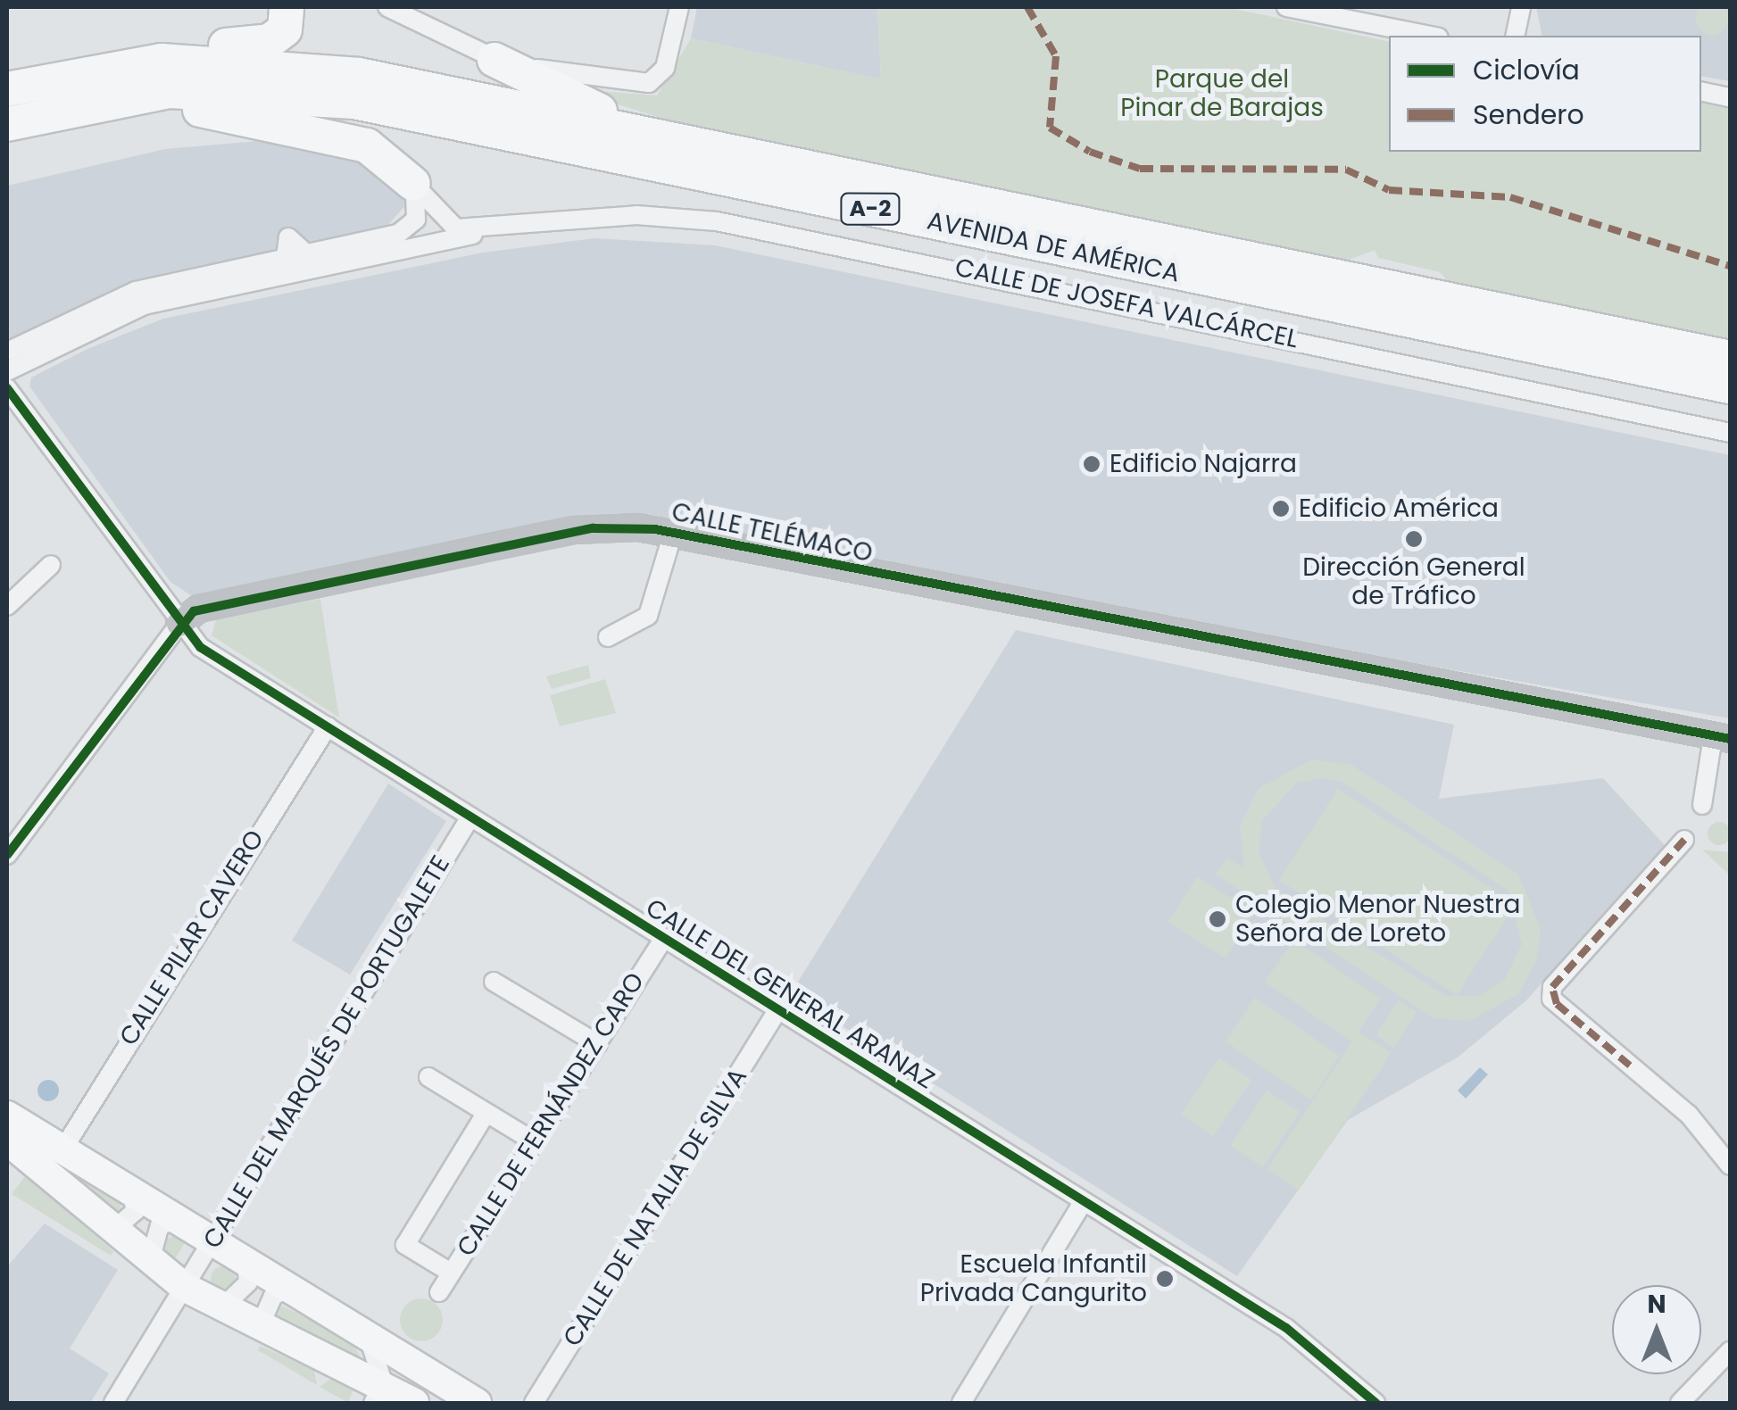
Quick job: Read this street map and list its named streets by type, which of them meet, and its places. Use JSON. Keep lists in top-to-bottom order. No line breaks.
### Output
{"streets":{"highway":["A-2","AVENIDA DE AMÉRICA"],"street":["CALLE DE JOSEFA VALCÁRCEL","CALLE TELÉMACO","CALLE PILAR CAVERO","CALLE DEL GENERAL ARANAZ","CALLE DEL MARQUÉS DE PORTUGALETE","CALLE DE FERNÁNDEZ CARO","CALLE DE NATALIA DE SILVA"]},"crossings":[["CALLE TELÉMACO","CALLE DEL GENERAL ARANAZ"],["CALLE PILAR CAVERO","CALLE DEL GENERAL ARANAZ"],["CALLE DEL GENERAL ARANAZ","CALLE DEL MARQUÉS DE PORTUGALETE"],["CALLE DEL GENERAL ARANAZ","CALLE DE FERNÁNDEZ CARO"],["CALLE DEL GENERAL ARANAZ","CALLE DE NATALIA DE SILVA"]],"parks":["Parque del Pinar de Barajas"],"places":["Edificio Najarra","Edificio América","Dirección General de Tráfico","Colegio Menor Nuestra Señora de Loreto","Escuela Infantil Privada Cangurito"],"legend":["Ciclovía","Sendero"],"north":"top"}
